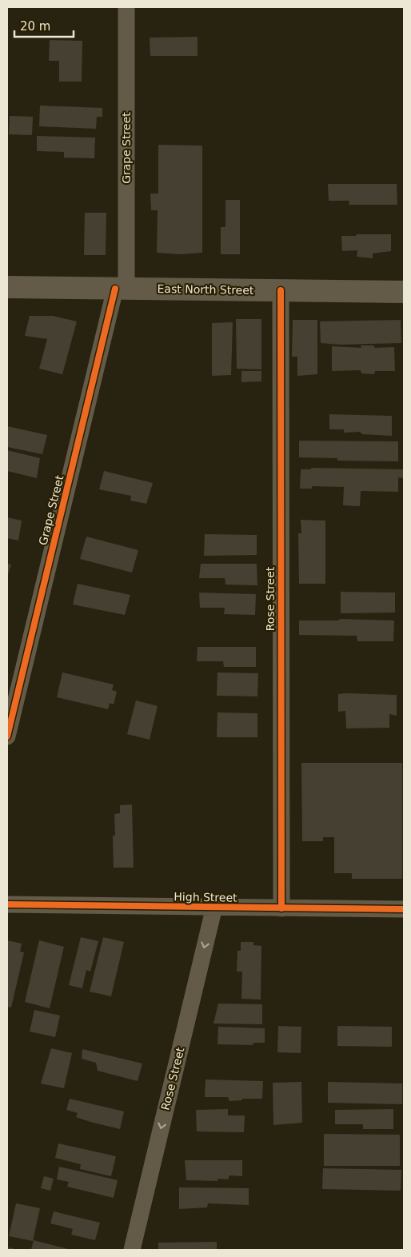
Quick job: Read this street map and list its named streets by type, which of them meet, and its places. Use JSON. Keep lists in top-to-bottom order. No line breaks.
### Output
{"streets":{"street":["Grape Street","East North Street","Rose Street","High Street"]},"crossings":[["Grape Street","East North Street"],["East North Street","Rose Street"],["Rose Street","High Street"]],"one_way":["Rose Street"],"scale_bar":"20 m"}
